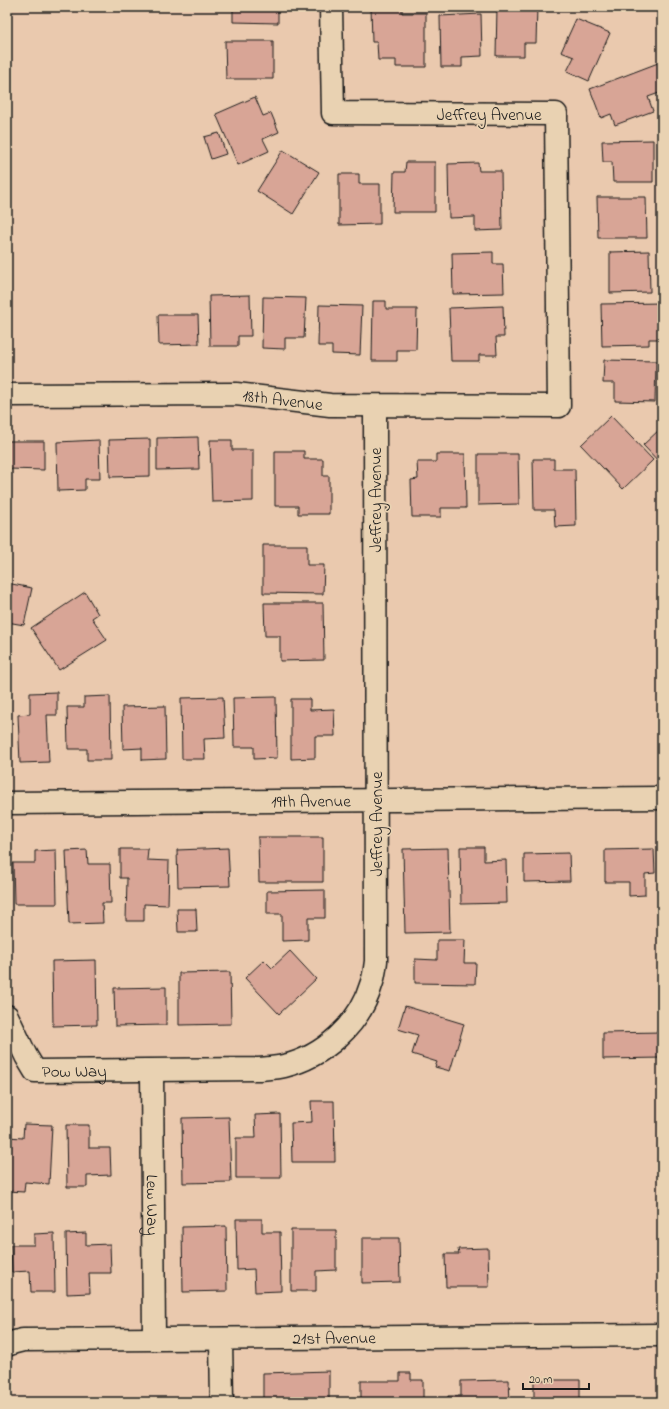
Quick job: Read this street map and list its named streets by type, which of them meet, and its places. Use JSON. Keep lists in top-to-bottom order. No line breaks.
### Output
{"streets":{"street":["Jeffrey Avenue","18th Avenue","19th Avenue","Pow Way","Lew Way","21st Avenue"]},"crossings":[["Jeffrey Avenue","18th Avenue"],["Jeffrey Avenue","19th Avenue"],["Jeffrey Avenue","Pow Way"],["Jeffrey Avenue","Lew Way"],["Pow Way","Lew Way"],["Lew Way","21st Avenue"]],"scale_bar":"20 m"}
